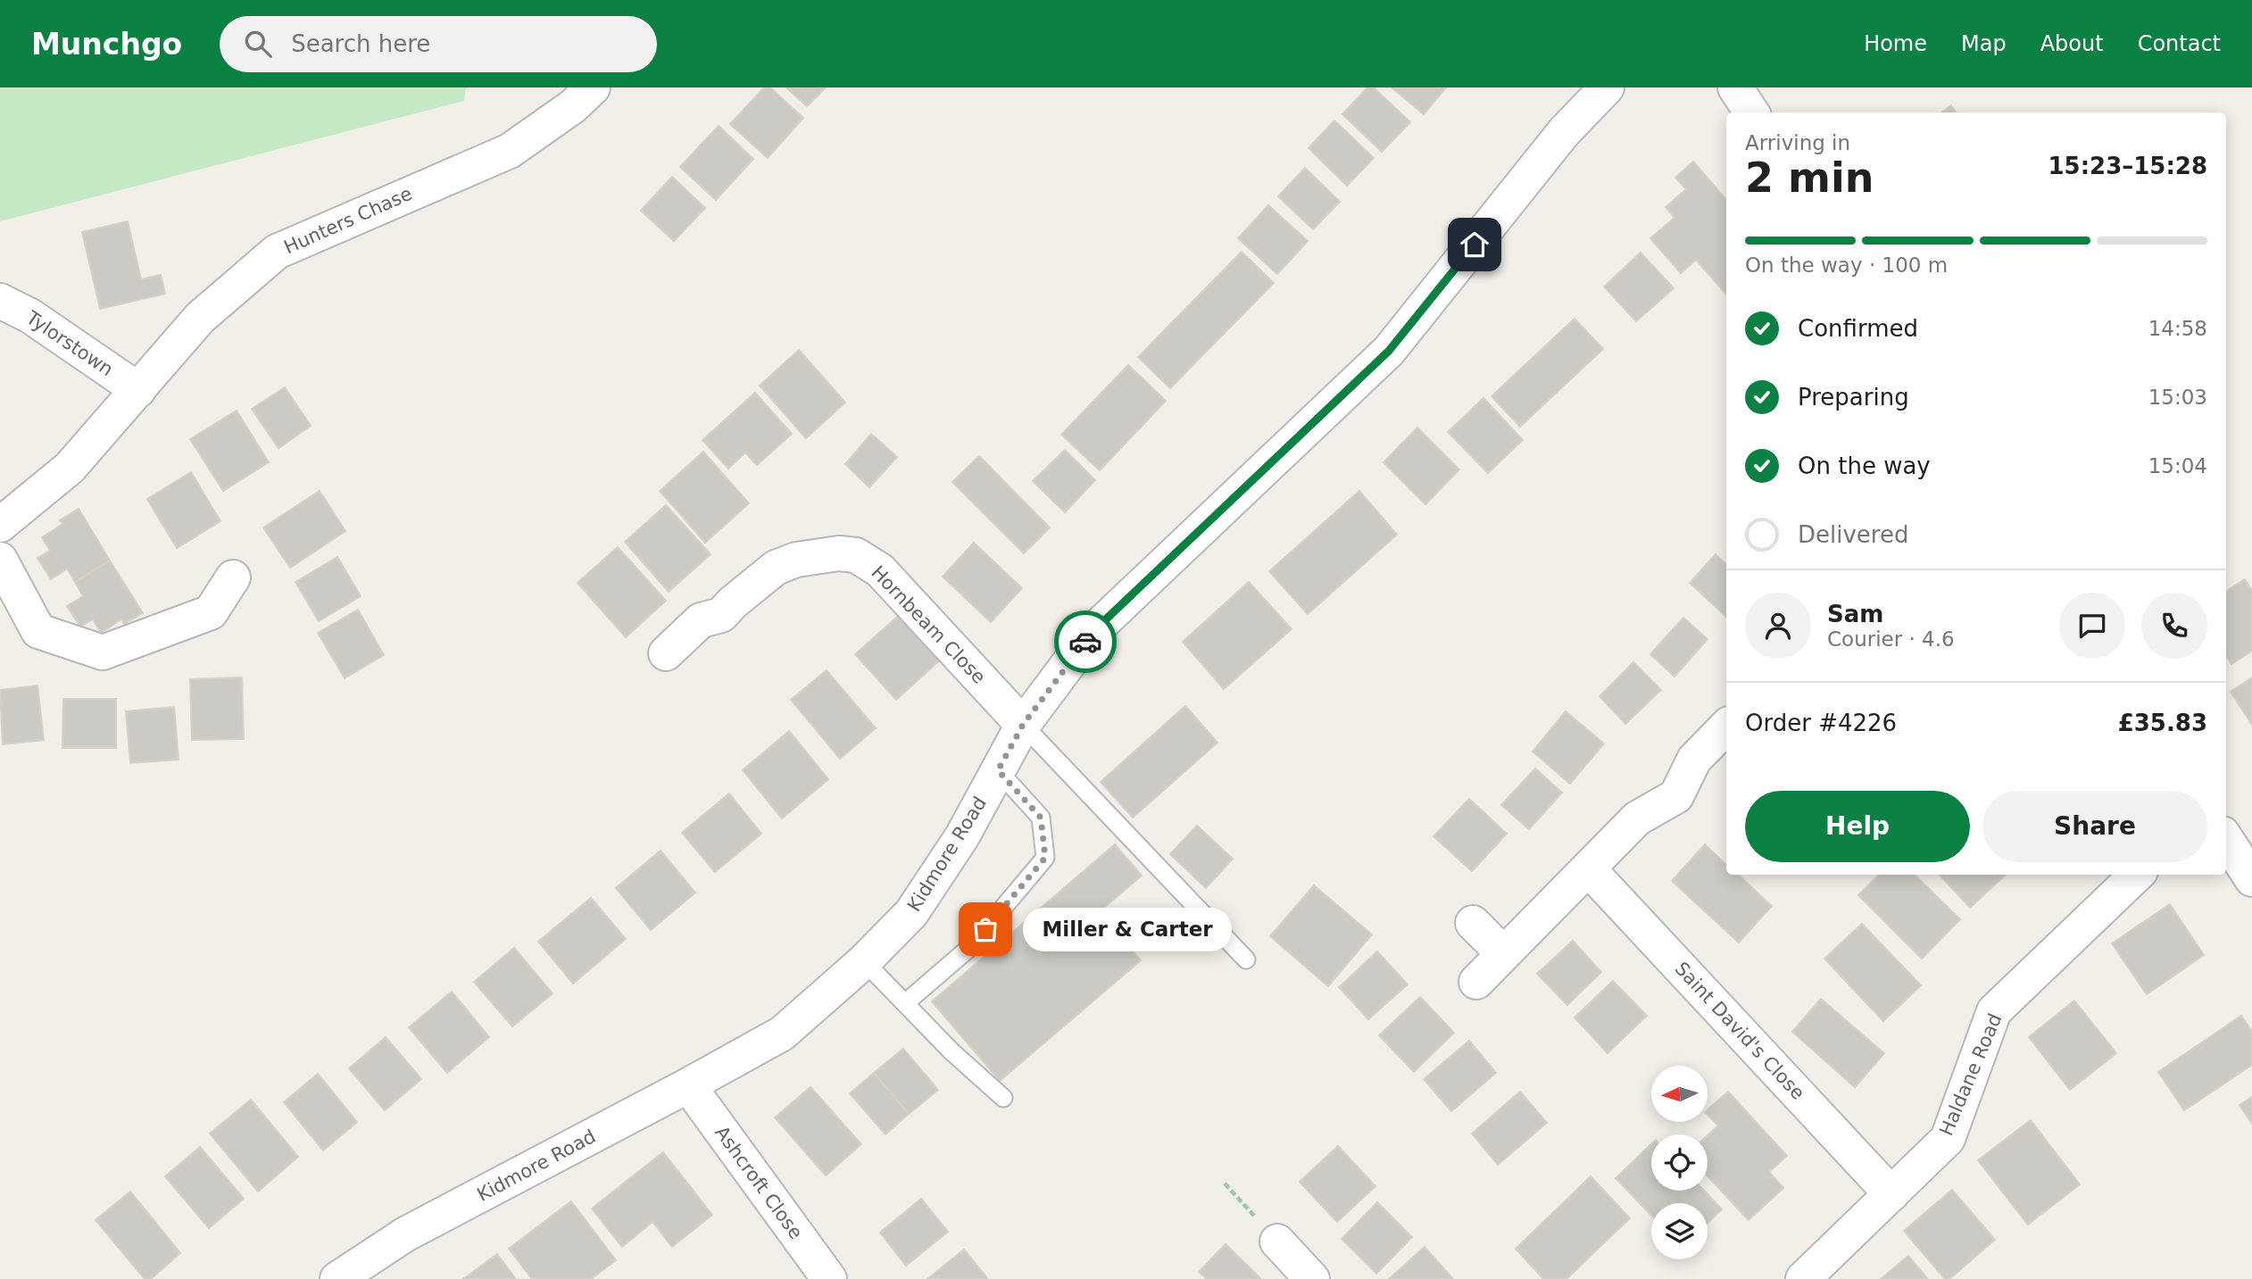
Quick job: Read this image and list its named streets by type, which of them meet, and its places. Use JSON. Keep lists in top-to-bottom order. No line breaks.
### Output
{"streets":{"street":["Hunters Chase","Tylorstown","Hornbeam Close","Kidmore Road","Saint David's Close","Haldane Road","Ashcroft Close"]},"crossings":[["Hunters Chase","Tylorstown"],["Hornbeam Close","Kidmore Road"],["Kidmore Road","Ashcroft Close"],["Saint David's Close","Haldane Road"]],"places":["Miller & Carter"],"north":"left","page":{"header":"Munchgo","search":"Search here","nav":["Home","Map","About","Contact"],"heading":["2 min","Arriving in","15:23–15:28"],"panel":["Sam","Courier · 4.6","Order #4226","£35.83"],"bar":"On the way · 100 m","list":[["Confirmed","14:58"],["Preparing","15:03"],["On the way","15:04"],"Delivered"],"buttons":["Help","Share"],"bubble":"Miller & Carter"}}
